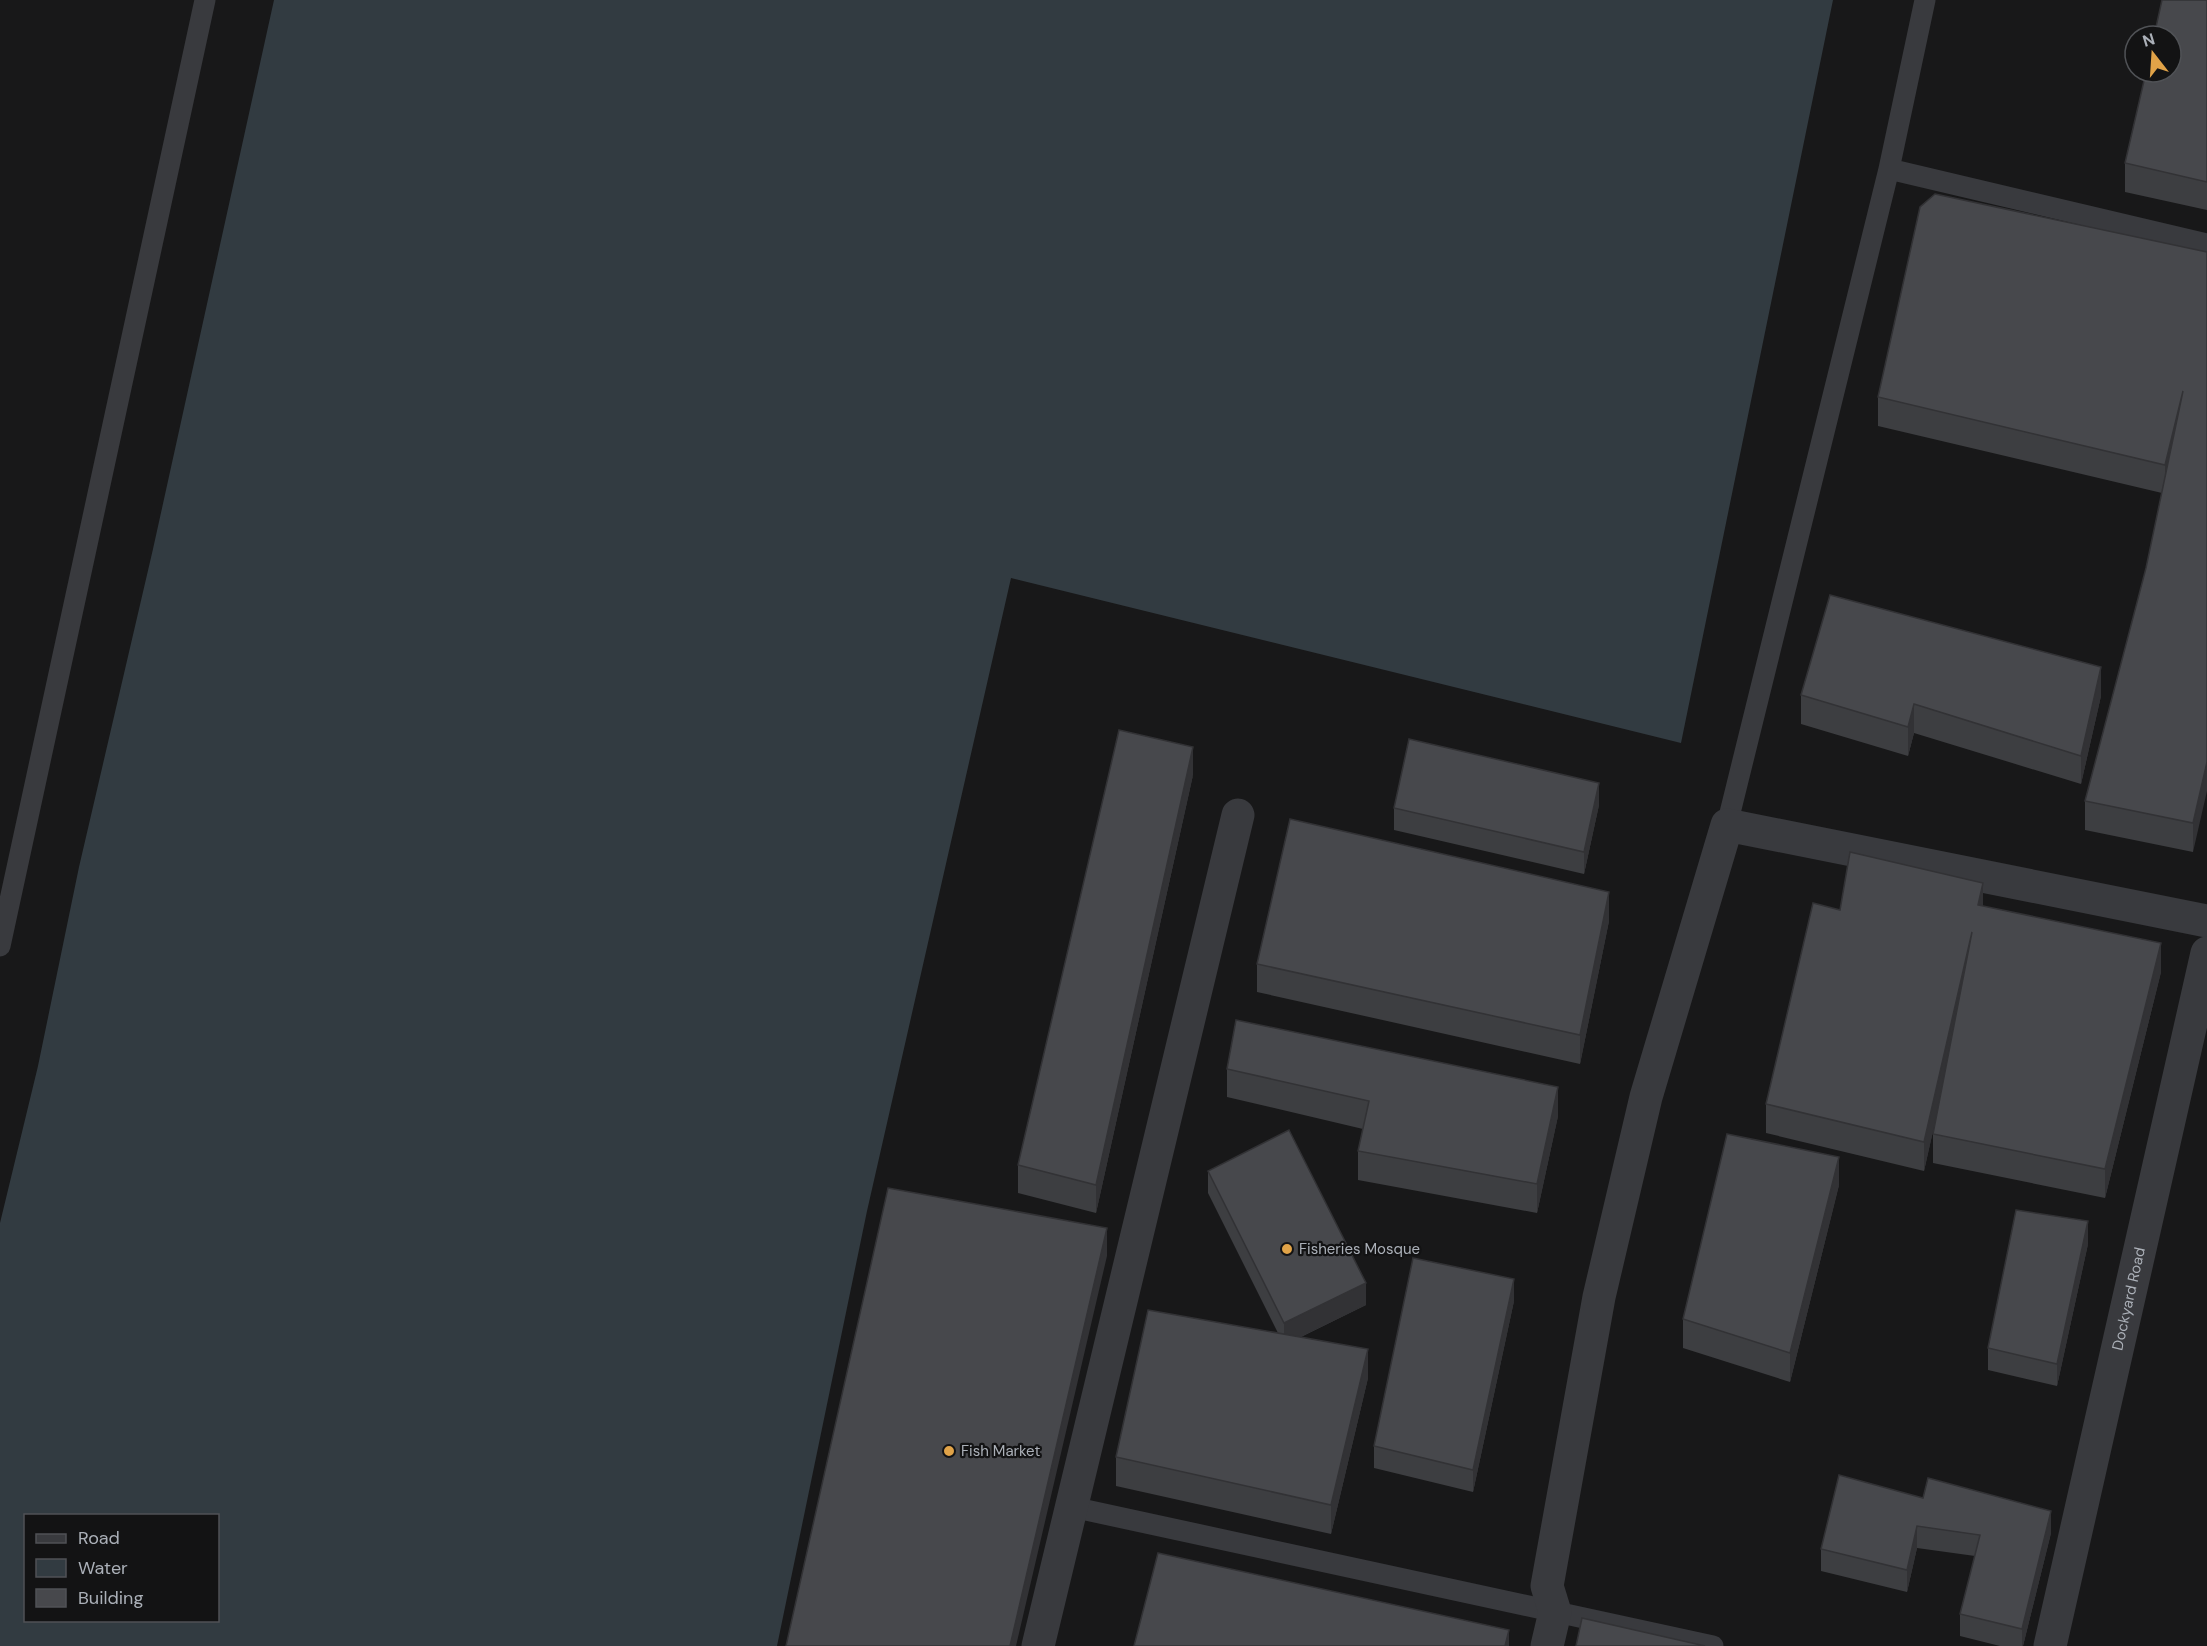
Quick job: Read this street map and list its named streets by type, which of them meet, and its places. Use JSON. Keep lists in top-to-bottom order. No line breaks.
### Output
{"streets":{"street":["Dockyard Road"]},"places":["Fisheries Mosque","Fish Market"],"legend":["Road","Water","Building"],"north":"top"}
